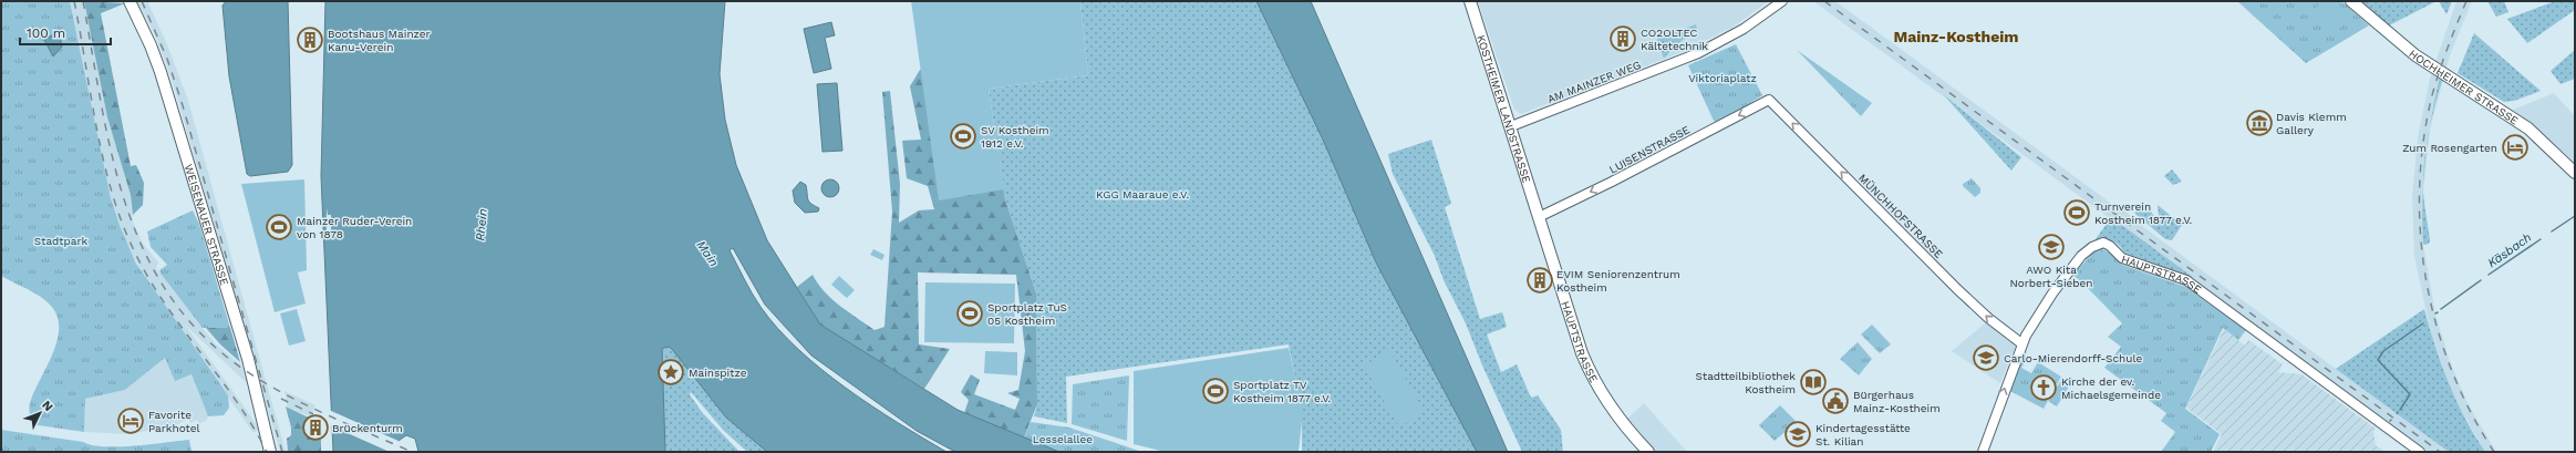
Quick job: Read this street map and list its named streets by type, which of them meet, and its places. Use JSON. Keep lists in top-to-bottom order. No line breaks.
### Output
{"streets":{"main road":["HOCHHEIMER STRASSE","KOSTHEIMER LANDSTRASSE","WEISENAUER STRASSE","HAUPTSTRASSE"],"street":["AM MAINZER WEG","LUISENSTRASSE","MÜNCHHOFSTRASSE"]},"crossings":[["AM MAINZER WEG","KOSTHEIMER LANDSTRASSE"],["KOSTHEIMER LANDSTRASSE","LUISENSTRASSE"],["KOSTHEIMER LANDSTRASSE","HAUPTSTRASSE"],["LUISENSTRASSE","MÜNCHHOFSTRASSE"],["LUISENSTRASSE","HAUPTSTRASSE"],["MÜNCHHOFSTRASSE","HAUPTSTRASSE"]],"one_way":["LUISENSTRASSE","MÜNCHHOFSTRASSE"],"districts":["Mainz-Kostheim"],"water":["Rhein","Käsbach","Main"],"parks":["Viktoriaplatz","KGG Maaraue e.V.","Stadtpark","Lesselallee"],"places":{"building":["CO2OLTEC Kältetechnik","Bootshaus Mainzer Kanu-Verein","EVIM Seniorenzentrum Kostheim","Brückenturm"],"museum":["Davis Klemm Gallery"],"sports":["SV Kostheim 1912 e.V.","Turnverein Kostheim 1877 e.V.","Mainzer Ruder-Verein von 1878","Sportplatz TuS 05 Kostheim","Sportplatz TV Kostheim 1877 e.V."],"hotel":["Zum Rosengarten","Favorite Parkhotel"],"school or university":["AWO Kita Norbert-Sieben","Carlo-Mierendorff-Schule","Kindertagesstätte St. Kilian"],"place":["Mainspitze"],"library":["Stadtteilbibliothek Kostheim"],"church":["Kirche der ev. Michaelsgemeinde"],"public building":["Bürgerhaus Mainz-Kostheim"]},"scale_bar":"100 m","north":"top right"}
